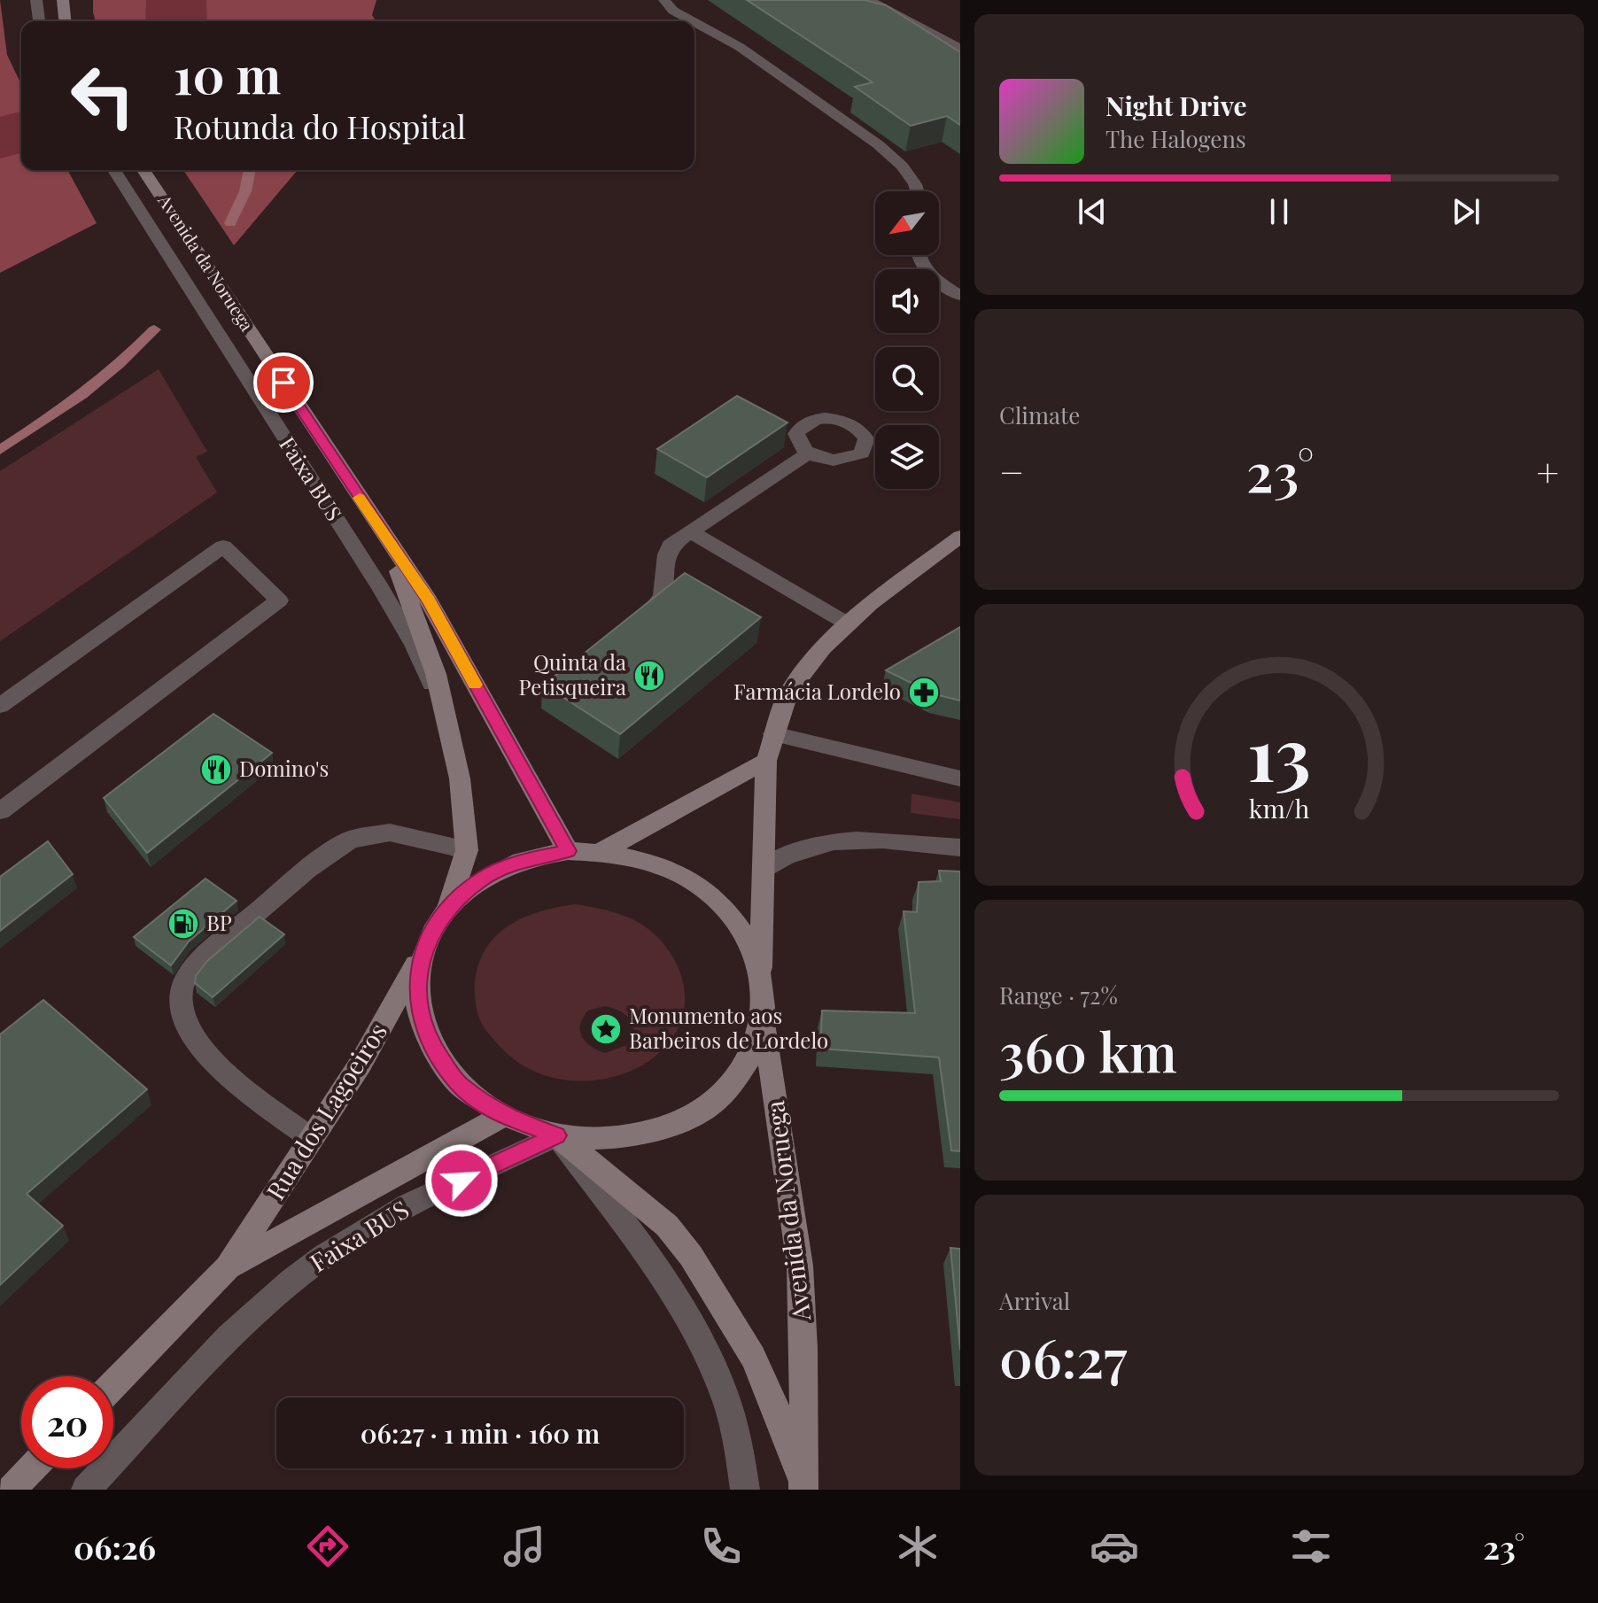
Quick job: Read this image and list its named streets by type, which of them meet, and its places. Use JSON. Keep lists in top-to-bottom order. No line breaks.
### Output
{"streets":{"main road":["Avenida da Noruega","Rua dos Lagoeiros"],"street":["Faixa BUS"]},"crossings":[["Avenida da Noruega","Faixa BUS"],["Avenida da Noruega","Rua dos Lagoeiros"]],"places":{"restaurant":["Quinta da Petisqueira","Domino's"],"pharmacy":["Farmácia Lordelo"],"fuel station":["BP"],"place":["Monumento aos Barbeiros de Lordelo"]},"north":"bottom left","page":{"turn":["10 m","Rotunda do Hospital"],"song":["Night Drive","The Halogens"],"tile":["Climate",["Range · 72%","360 km"],["Arrival","06:27"]],"heat":["−","23°","+"],"limit":"20","trip":"06:27 · 1 min · 160 m","tabs":["06:26","23°"],"gauge":["13","km/h"]}}
